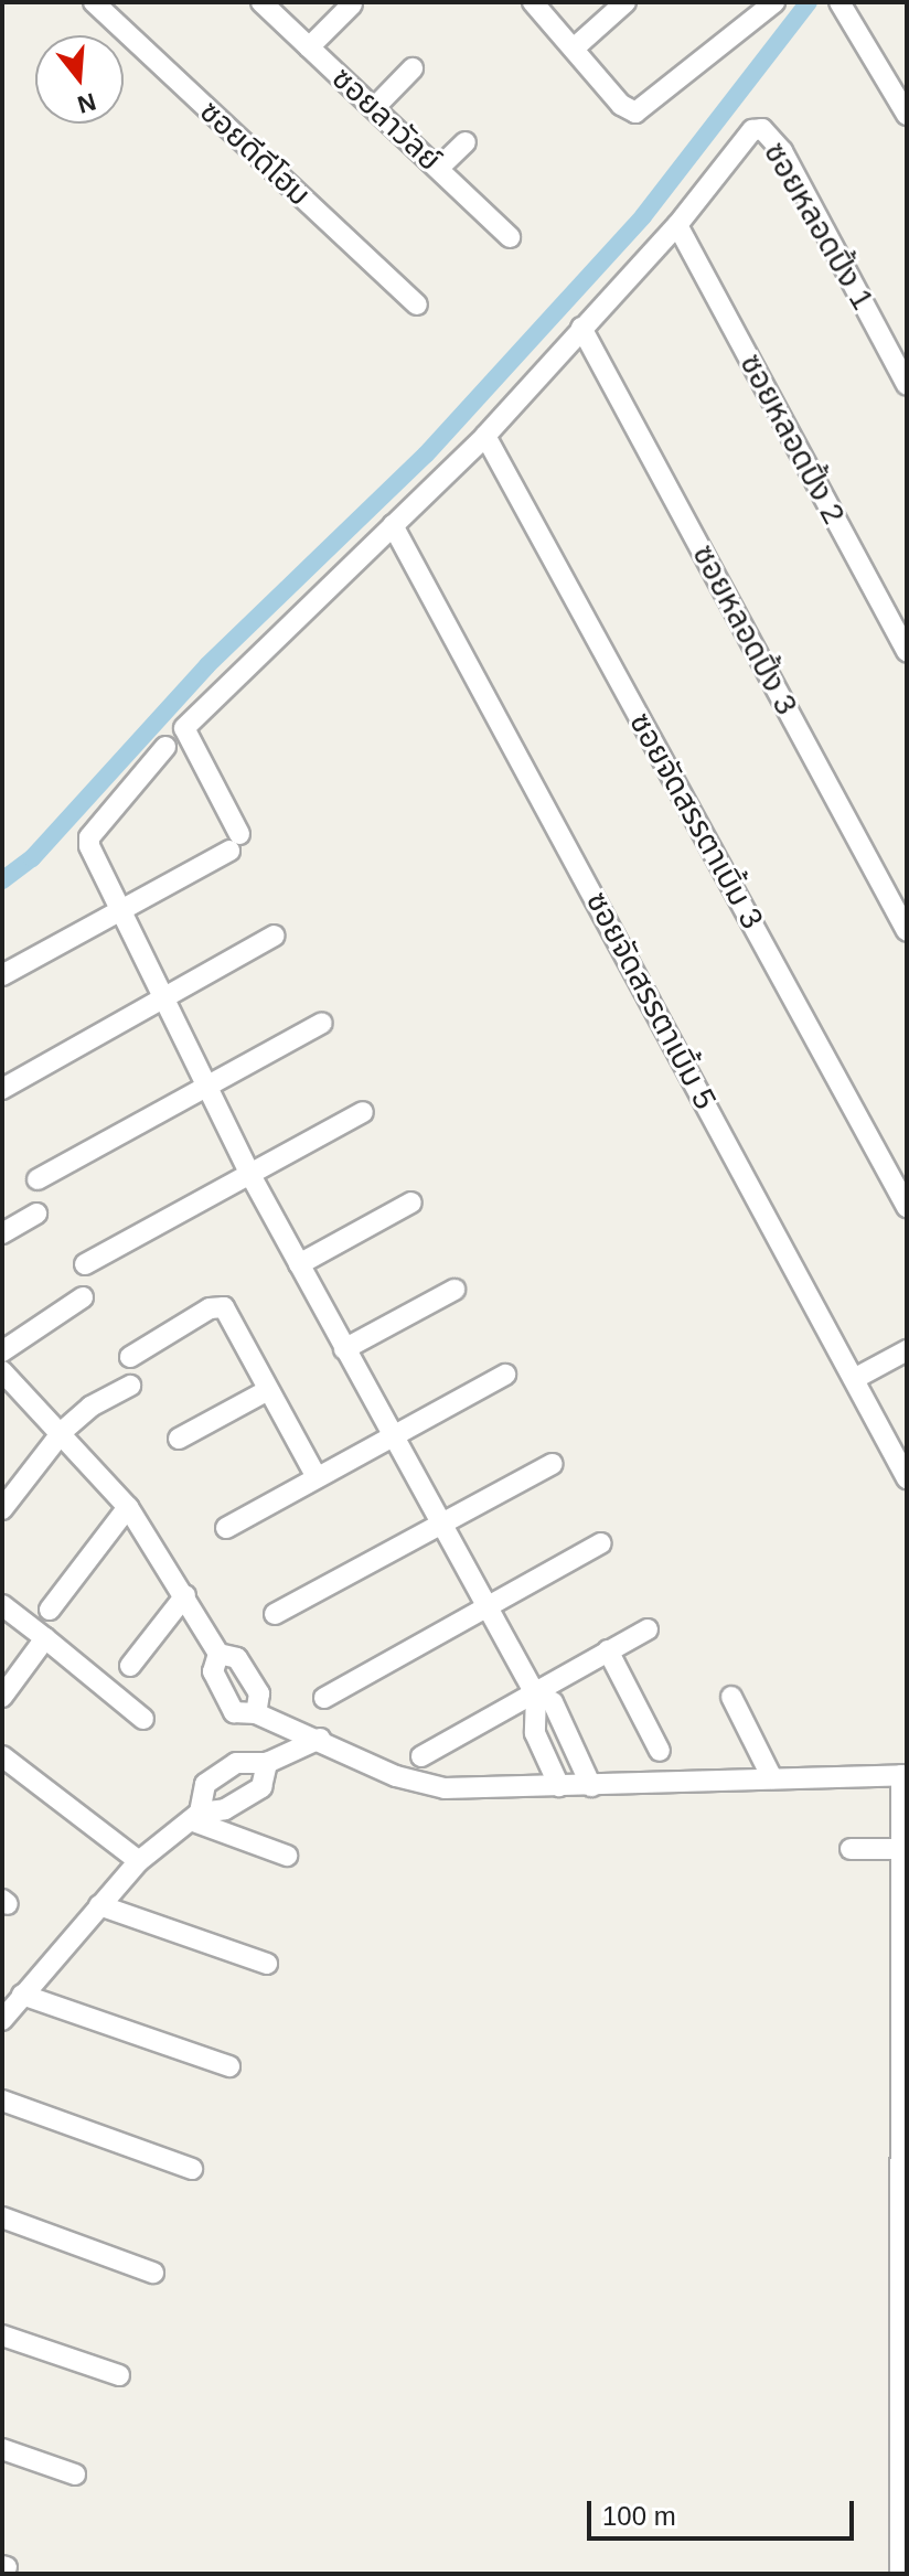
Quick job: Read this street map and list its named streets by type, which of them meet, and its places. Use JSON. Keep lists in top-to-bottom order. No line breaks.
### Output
{"streets":{"street":["ซอยลาวัลย์","ซอยดีดีโฮม","ซอยหลอดปิ้ง 1","ซอยหลอดปิ้ง 2","ซอยหลอดปิ้ง 3","ซอยจัดสรรตาเบิ้ม 3","ซอยจัดสรรตาเบิ้ม 5"]},"crossings":[["ซอยหลอดปิ้ง 1","ซอยหลอดปิ้ง 2"]],"scale_bar":"100 m","north":"bottom"}
